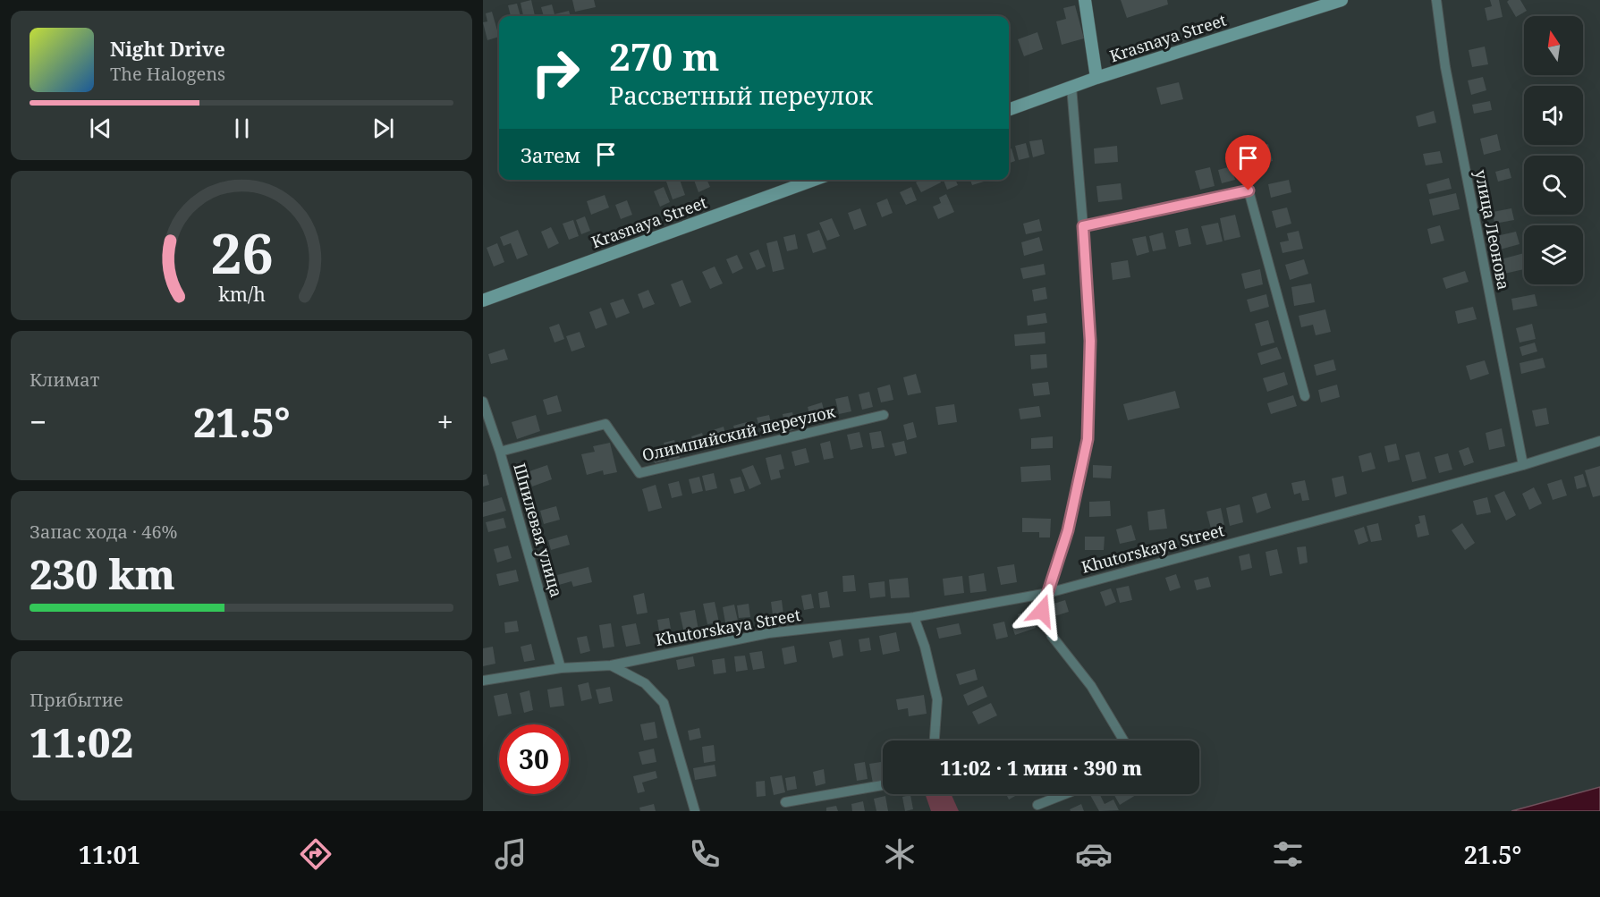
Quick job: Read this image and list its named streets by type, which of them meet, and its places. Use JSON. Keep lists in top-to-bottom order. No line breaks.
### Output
{"streets":{"main road":["Krasnaya Street"],"street":["улица Леонова","Олимпийский переулок","Шпилевая улица","Khutorskaya Street"]},"crossings":[["улица Леонова","Khutorskaya Street"],["Олимпийский переулок","Шпилевая улица"],["Шпилевая улица","Khutorskaya Street"]],"north":"top","page":{"turn":["270 m","Рассветный переулок"],"song":["Night Drive","The Halogens"],"then":"Затем","tile":["Климат",["Запас хода · 46%","230 km"],["Прибытие","11:02"]],"heat":["−","21.5°","+"],"limit":"30","trip":"11:02 · 1 мин · 390 m","tabs":["11:01","21.5°"],"gauge":["26","km/h"]}}
